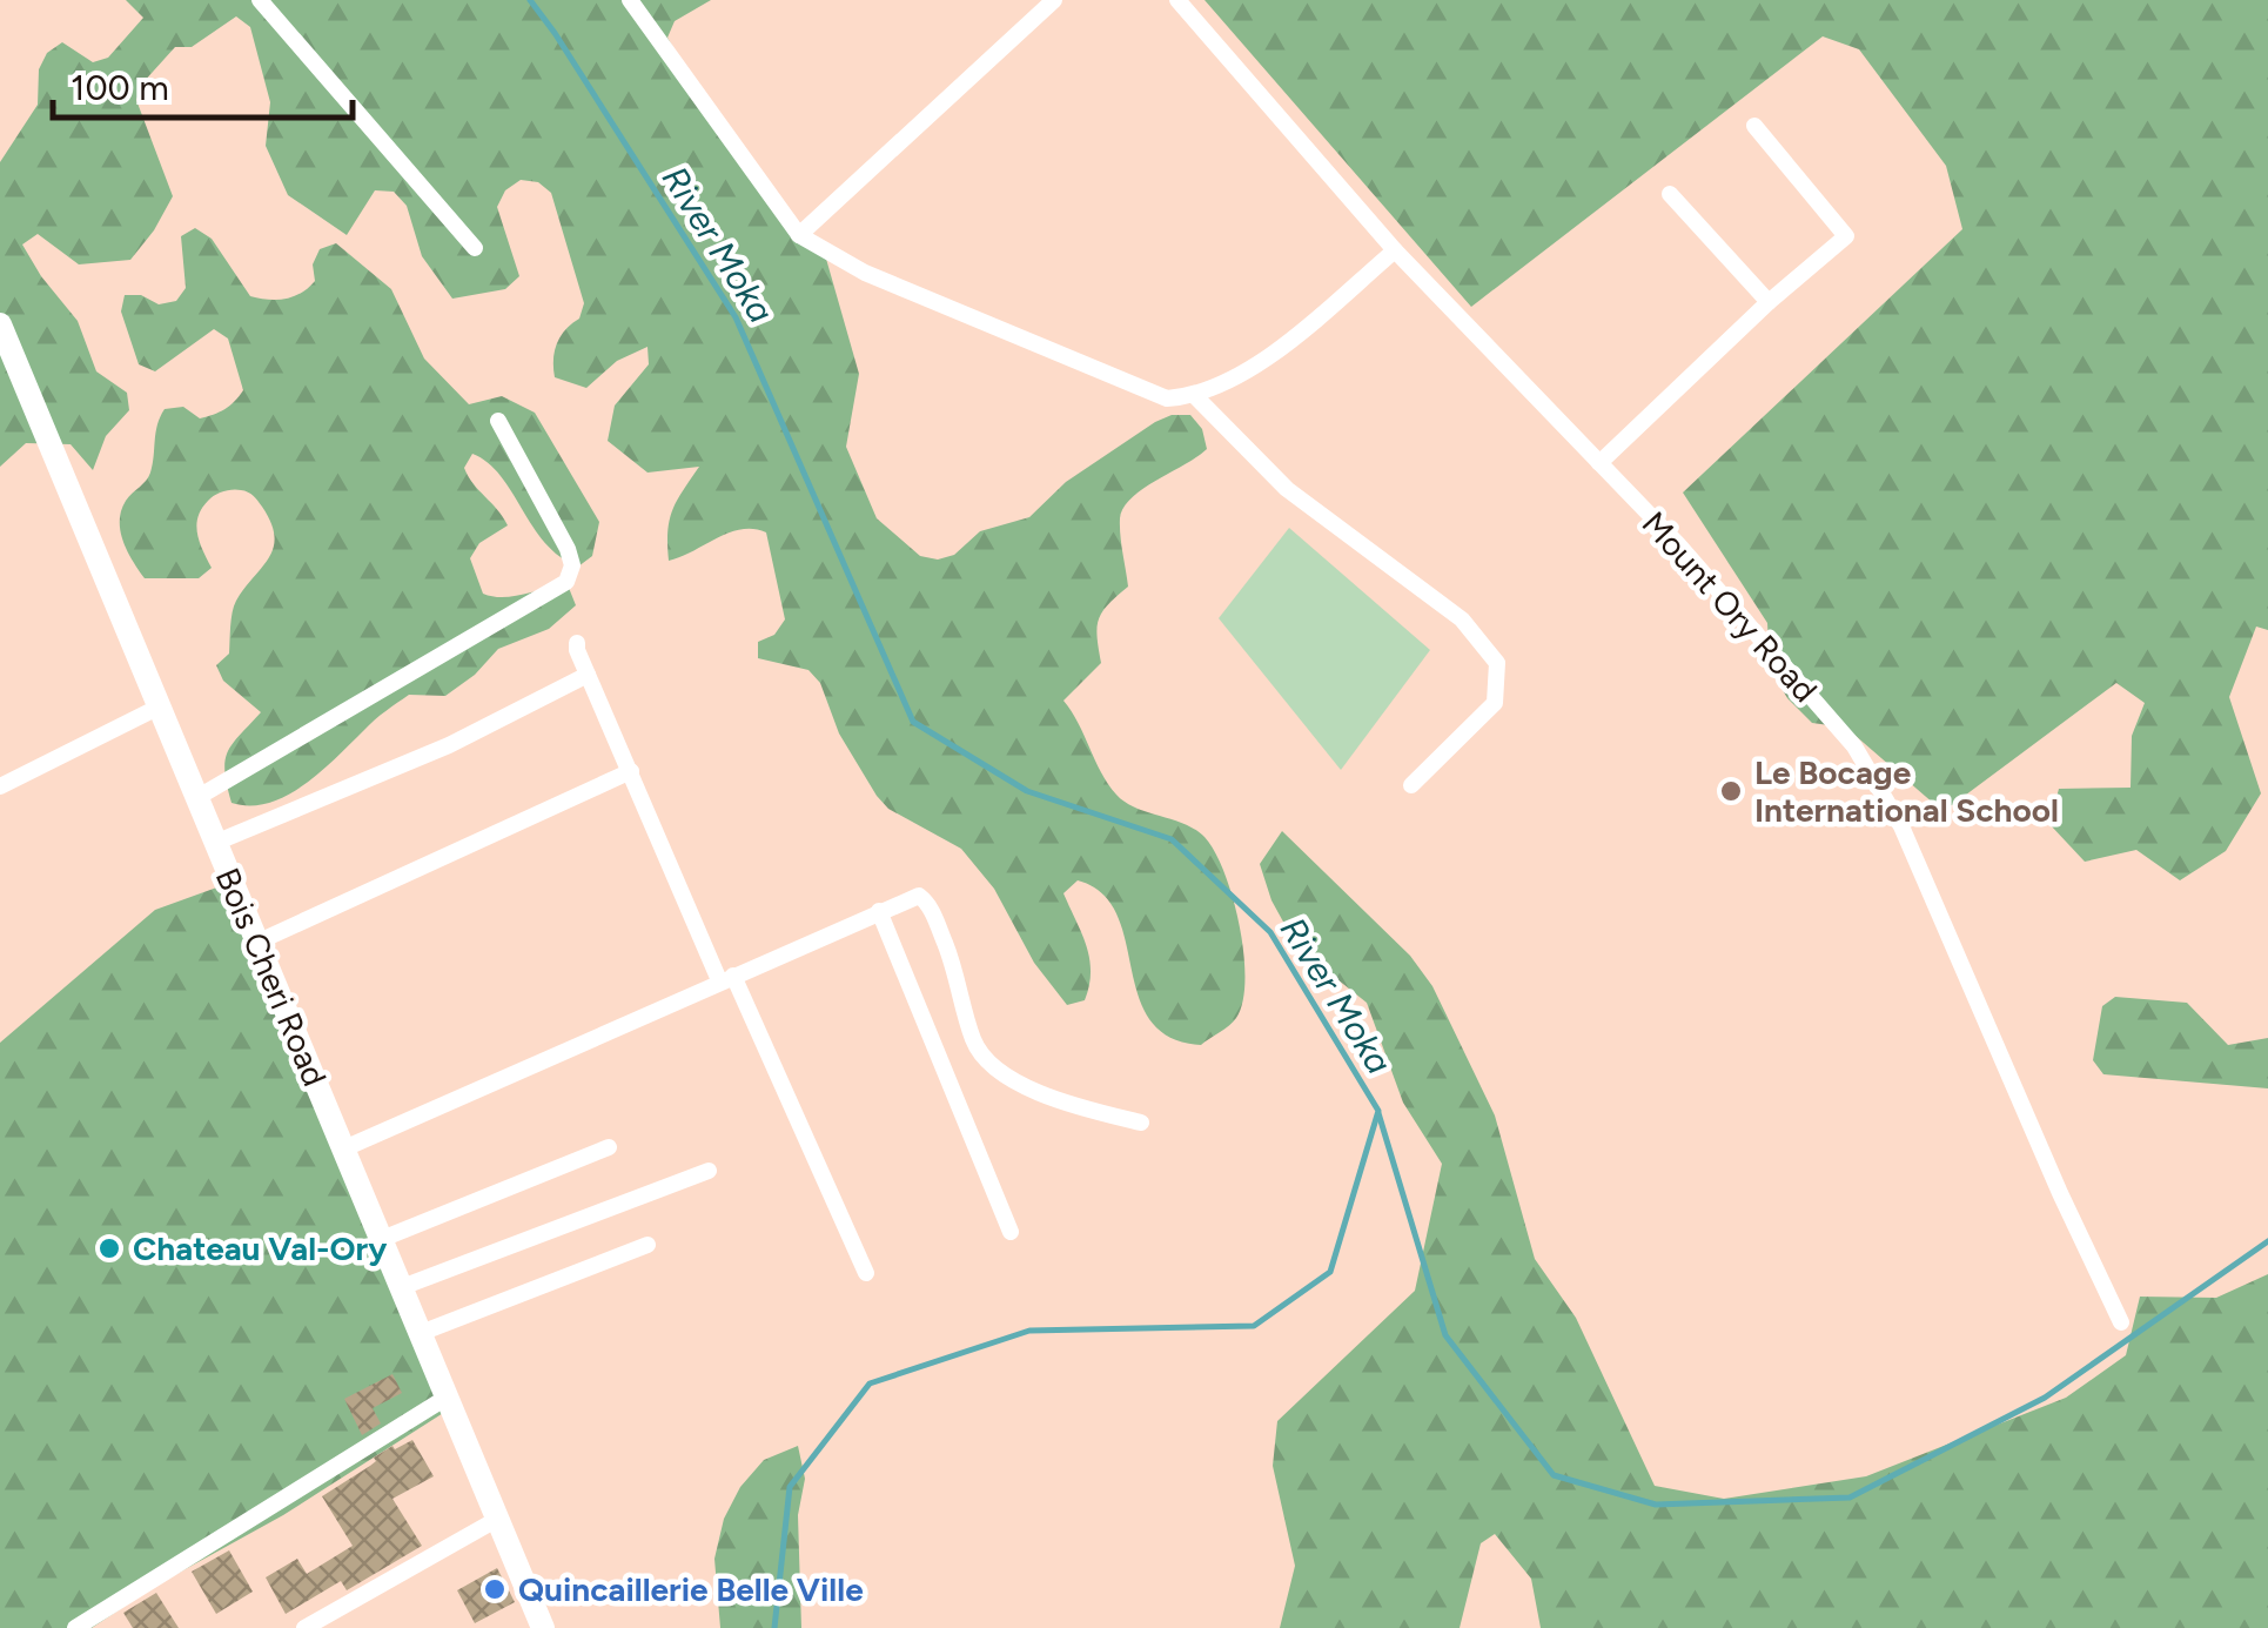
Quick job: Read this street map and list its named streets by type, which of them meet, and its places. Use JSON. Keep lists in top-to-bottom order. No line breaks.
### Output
{"streets":{"main road":["Bois Cheri Road"],"street":["Mount Ory Road"]},"water":["River Moka"],"places":["Le Bocage International School","Chateau Val-Ory","Quincaillerie Belle Ville"],"scale_bar":"100 m"}
